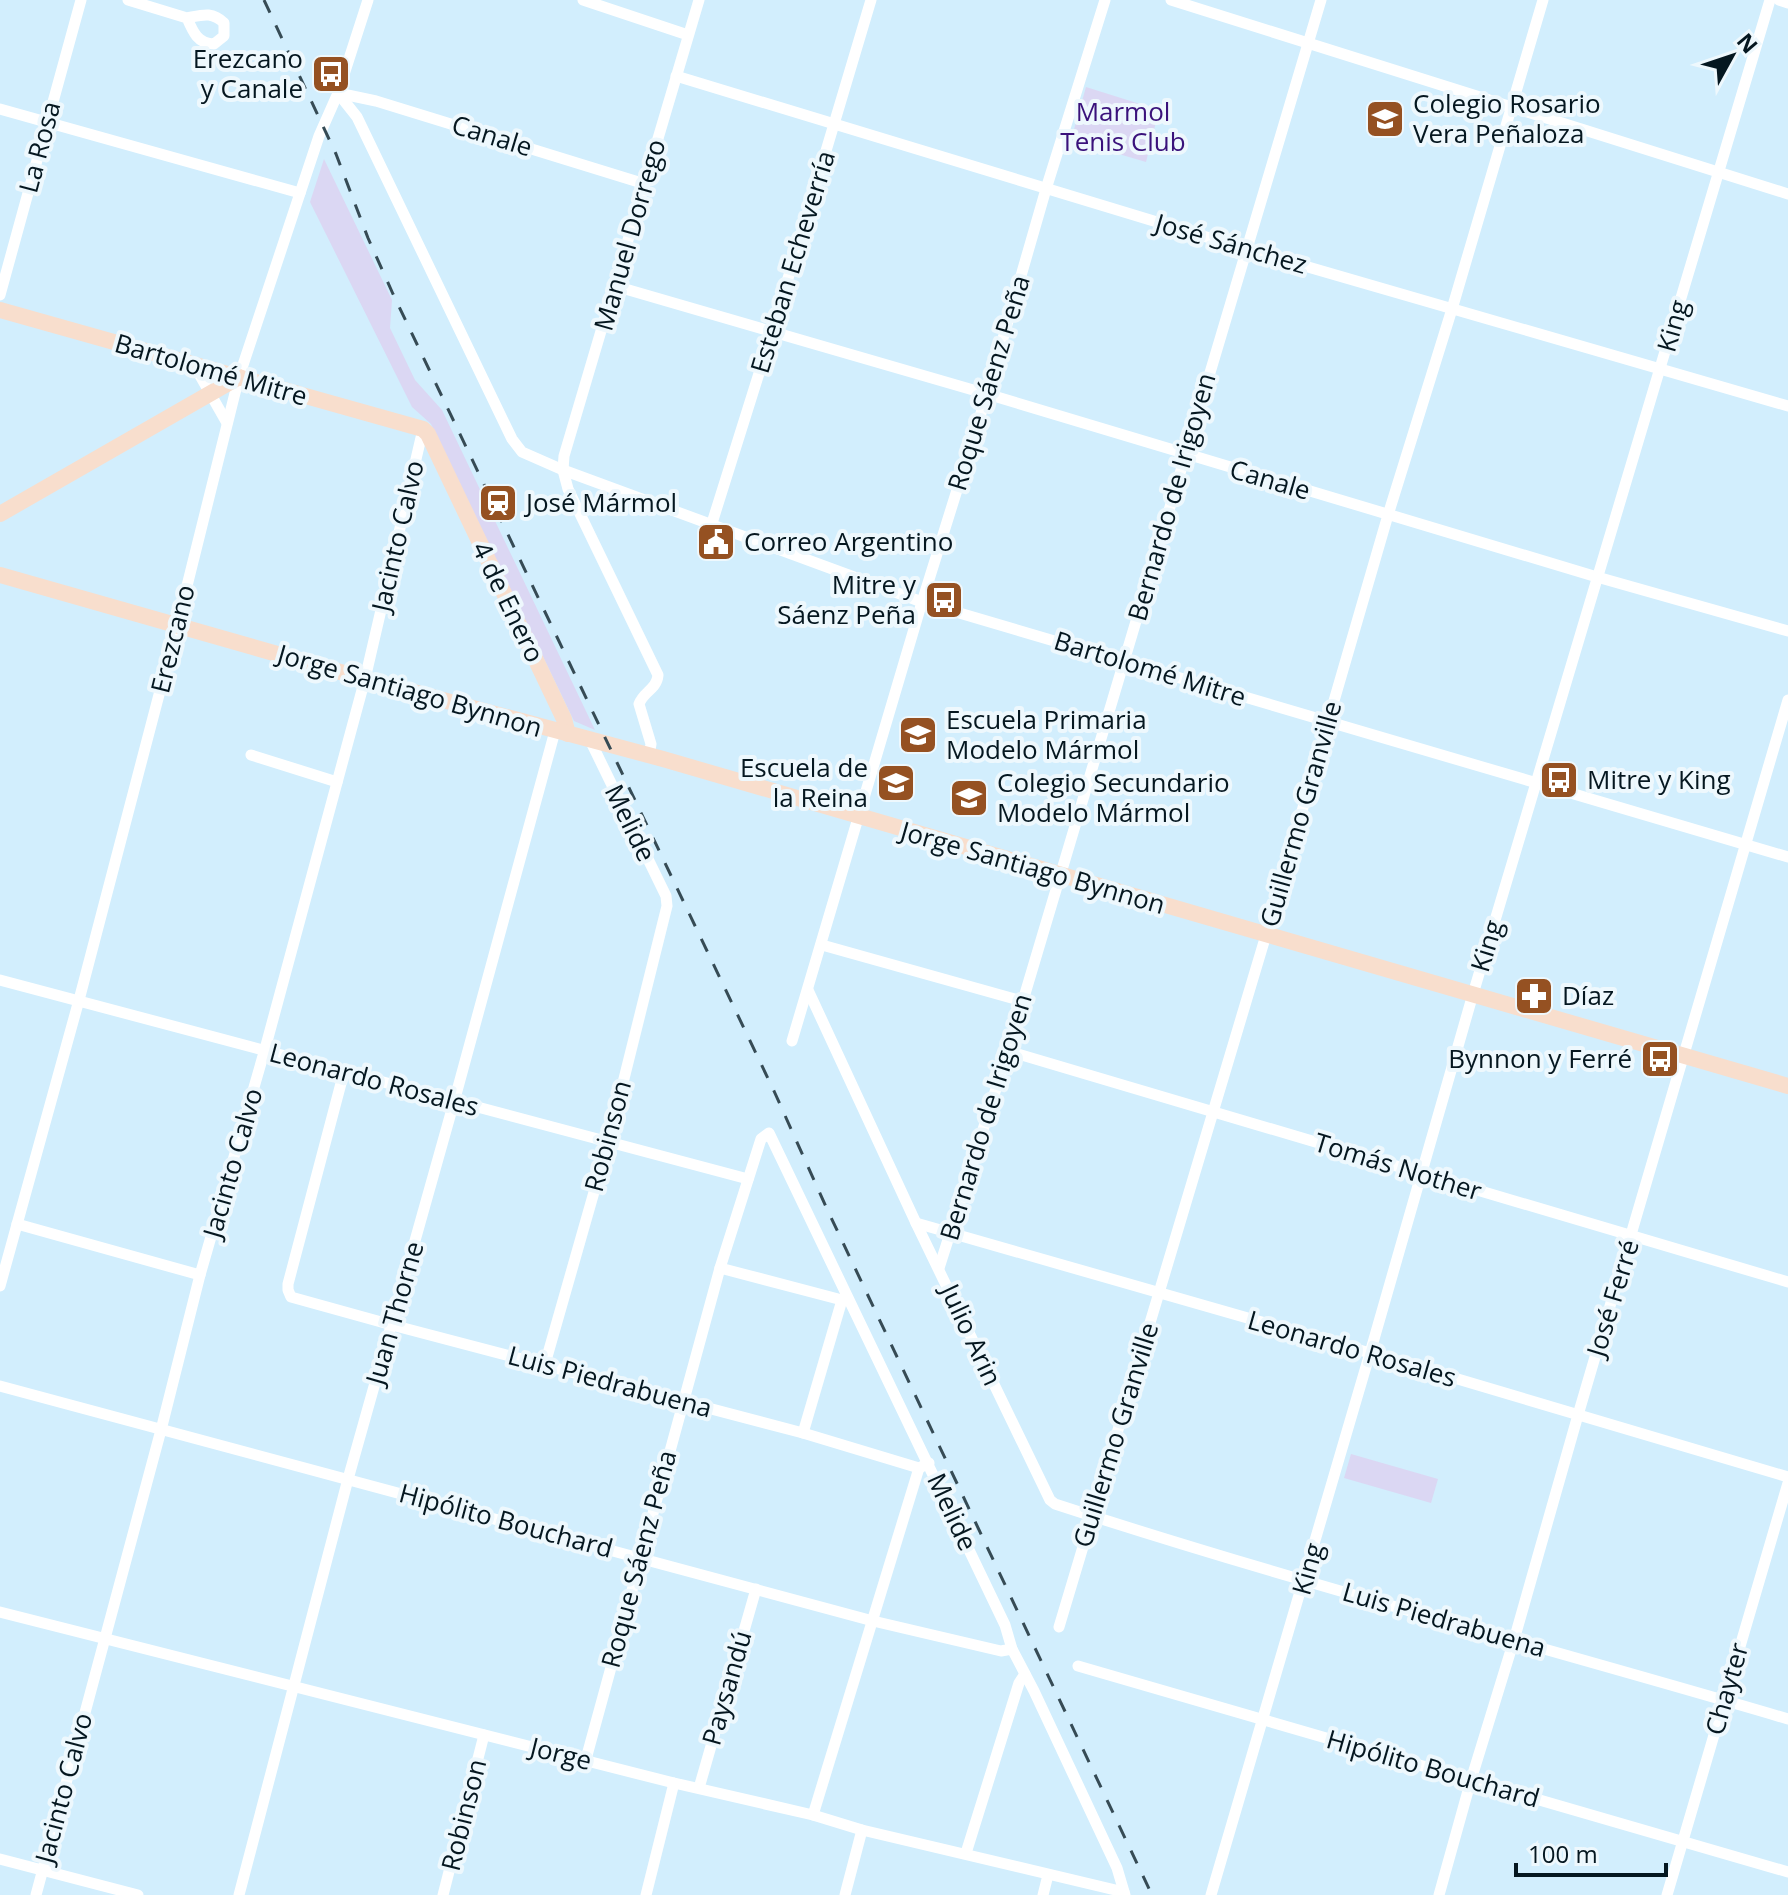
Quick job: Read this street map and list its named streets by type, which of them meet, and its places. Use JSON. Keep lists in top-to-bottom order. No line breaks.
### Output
{"streets":{"street":["Canale","La Rosa","Manuel Dorrego","José Sánchez","Esteban Echeverría","King","Bartolomé Mitre","Roque Sáenz Peña","Bernardo de Irigoyen","Jacinto Calvo","4 de Enero","Erezcano","Jorge Santiago Bynnon","Guillermo Granville","Melide","Leonardo Rosales","Robinson","Tomás Nother","José Ferré","Juan Thorne","Julio Arin","Luis Piedrabuena","Hipólito Bouchard","Paysandú","Chayter","Jorge"]},"crossings":[["Canale","Manuel Dorrego"],["Canale","Esteban Echeverría"],["Canale","King"],["Canale","Bartolomé Mitre"],["Canale","Roque Sáenz Peña"],["Canale","Bernardo de Irigoyen"],["Canale","Erezcano"],["Canale","Guillermo Granville"],["Manuel Dorrego","José Sánchez"],["Manuel Dorrego","Bartolomé Mitre"],["José Sánchez","Esteban Echeverría"],["José Sánchez","King"],["José Sánchez","Roque Sáenz Peña"],["José Sánchez","Bernardo de Irigoyen"],["José Sánchez","Guillermo Granville"],["Esteban Echeverría","Bartolomé Mitre"],["King","Bartolomé Mitre"],["King","Jorge Santiago Bynnon"],["King","Leonardo Rosales"],["King","Tomás Nother"],["King","Luis Piedrabuena"],["King","Hipólito Bouchard"],["Bartolomé Mitre","Roque Sáenz Peña"],["Bartolomé Mitre","Bernardo de Irigoyen"],["Bartolomé Mitre","Jacinto Calvo"],["Bartolomé Mitre","4 de Enero"],["Bartolomé Mitre","Erezcano"],["Bartolomé Mitre","Guillermo Granville"],["Bartolomé Mitre","José Ferré"],["Roque Sáenz Peña","Jorge Santiago Bynnon"],["Roque Sáenz Peña","Melide"],["Roque Sáenz Peña","Leonardo Rosales"],["Roque Sáenz Peña","Julio Arin"],["Roque Sáenz Peña","Luis Piedrabuena"],["Roque Sáenz Peña","Hipólito Bouchard"],["Roque Sáenz Peña","Jorge"],["Bernardo de Irigoyen","Jorge Santiago Bynnon"],["Bernardo de Irigoyen","Leonardo Rosales"],["Bernardo de Irigoyen","Tomás Nother"],["Bernardo de Irigoyen","Julio Arin"],["Jacinto Calvo","4 de Enero"],["Jacinto Calvo","Jorge Santiago Bynnon"],["Jacinto Calvo","Leonardo Rosales"],["Jacinto Calvo","Hipólito Bouchard"],["Jacinto Calvo","Jorge"],["4 de Enero","Jorge Santiago Bynnon"],["4 de Enero","Juan Thorne"],["Erezcano","Jorge Santiago Bynnon"],["Erezcano","Leonardo Rosales"],["Jorge Santiago Bynnon","Guillermo Granville"],["Jorge Santiago Bynnon","Melide"],["Jorge Santiago Bynnon","José Ferré"],["Jorge Santiago Bynnon","Juan Thorne"],["Guillermo Granville","Leonardo Rosales"],["Guillermo Granville","Tomás Nother"],["Guillermo Granville","Luis Piedrabuena"],["Melide","Robinson"],["Melide","Luis Piedrabuena"],["Melide","Hipólito Bouchard"],["Melide","Jorge"],["Leonardo Rosales","Robinson"],["Leonardo Rosales","José Ferré"],["Leonardo Rosales","Juan Thorne"],["Leonardo Rosales","Julio Arin"],["Leonardo Rosales","Luis Piedrabuena"],["Leonardo Rosales","Chayter"],["Robinson","Luis Piedrabuena"],["Robinson","Jorge"],["Tomás Nother","José Ferré"],["José Ferré","Luis Piedrabuena"],["José Ferré","Hipólito Bouchard"],["Juan Thorne","Luis Piedrabuena"],["Juan Thorne","Hipólito Bouchard"],["Juan Thorne","Jorge"],["Julio Arin","Luis Piedrabuena"],["Luis Piedrabuena","Chayter"],["Hipólito Bouchard","Paysandú"],["Hipólito Bouchard","Chayter"],["Paysandú","Jorge"]],"parks":["Marmol Tenis Club"],"places":{"bus stop":["Erezcano y Canale","Mitre y Sáenz Peña","Mitre y King","Bynnon y Ferré"],"school or university":["Colegio Rosario Vera Peñaloza","Escuela Primaria Modelo Mármol","Escuela de la Reina","Colegio Secundario Modelo Mármol"],"station":["José Mármol"],"public building":["Correo Argentino"],"pharmacy":["Díaz"]},"scale_bar":"100 m","north":"top right"}
